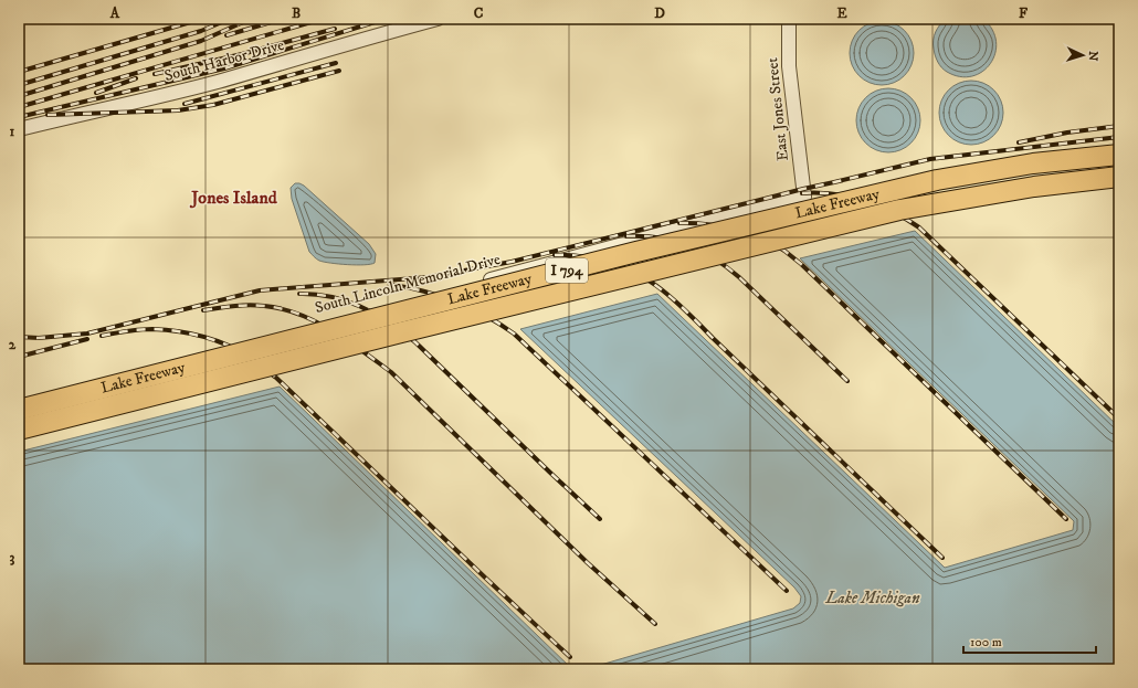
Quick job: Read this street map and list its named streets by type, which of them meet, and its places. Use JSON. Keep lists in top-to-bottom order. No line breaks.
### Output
{"streets":{"highway":["Lake Freeway","I 794"],"street":["South Harbor Drive","East Jones Street","South Lincoln Memorial Drive"]},"crossings":[["East Jones Street","South Lincoln Memorial Drive"]],"districts":["Jones Island"],"water":["Lake Michigan"],"scale_bar":"100 m","north":"right","grid":{"columns":["A","B","C","D","E","F"],"rows":["1","2","3"]}}
